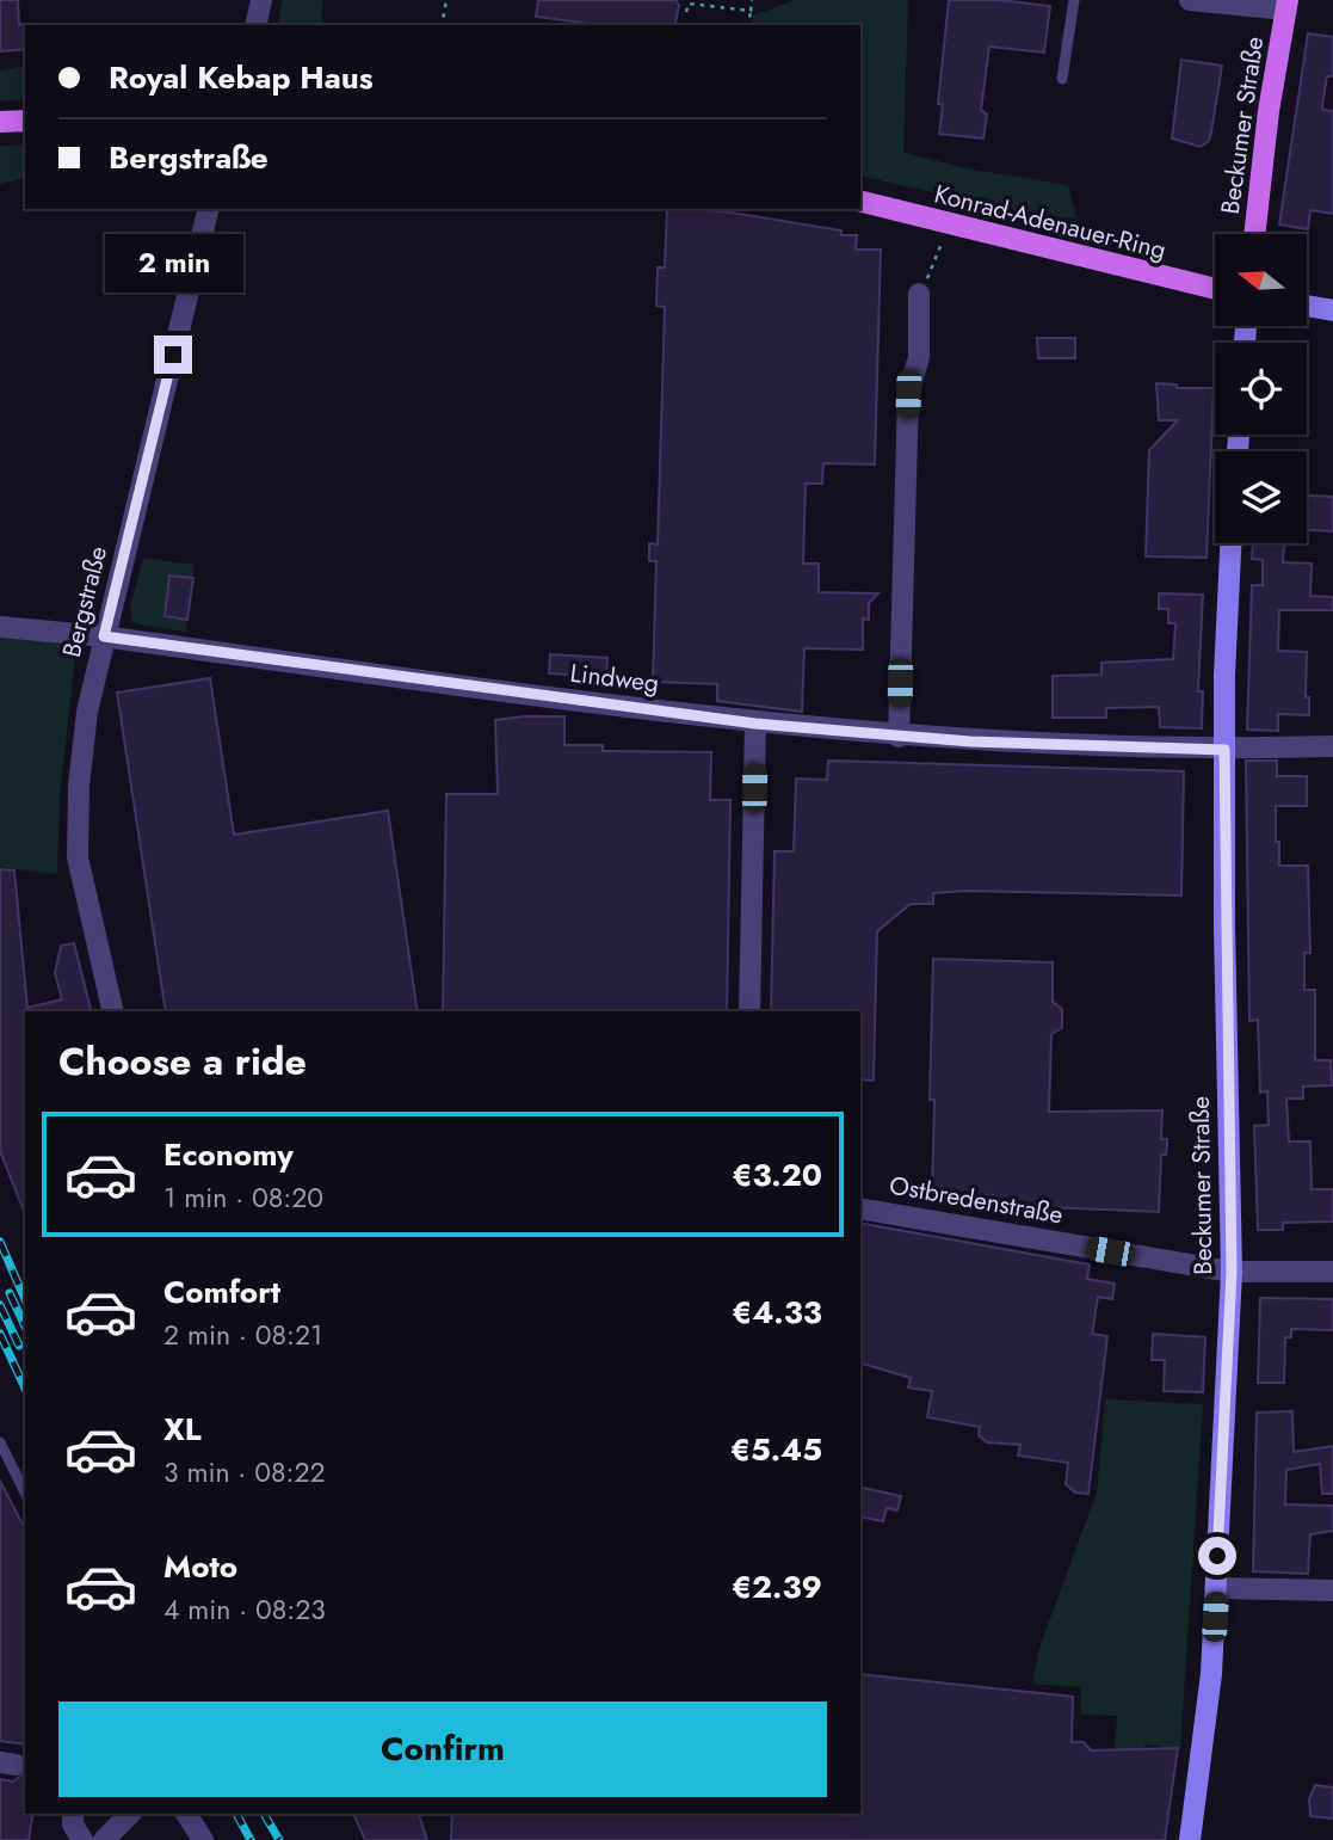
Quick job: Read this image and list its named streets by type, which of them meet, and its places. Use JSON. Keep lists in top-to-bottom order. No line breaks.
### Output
{"streets":{"main road":["Beckumer Straße","Konrad-Adenauer-Ring"],"street":["Bergstraße","Lindweg","Ostbredenstraße"]},"crossings":[["Beckumer Straße","Lindweg"],["Beckumer Straße","Ostbredenstraße"],["Bergstraße","Lindweg"]],"north":"left","page":{"banner":["Royal Kebap Haus","Bergstraße"],"bubble":"2 min","heading":"Choose a ride","list":[{"name":"Economy","note":"1 min · 08:20","value":"€3.20"},{"name":"Comfort","note":"2 min · 08:21","value":"€4.33"},{"name":"XL","note":"3 min · 08:22","value":"€5.45"},{"name":"Moto","note":"4 min · 08:23","value":"€2.39"}],"buttons":"Confirm"}}
